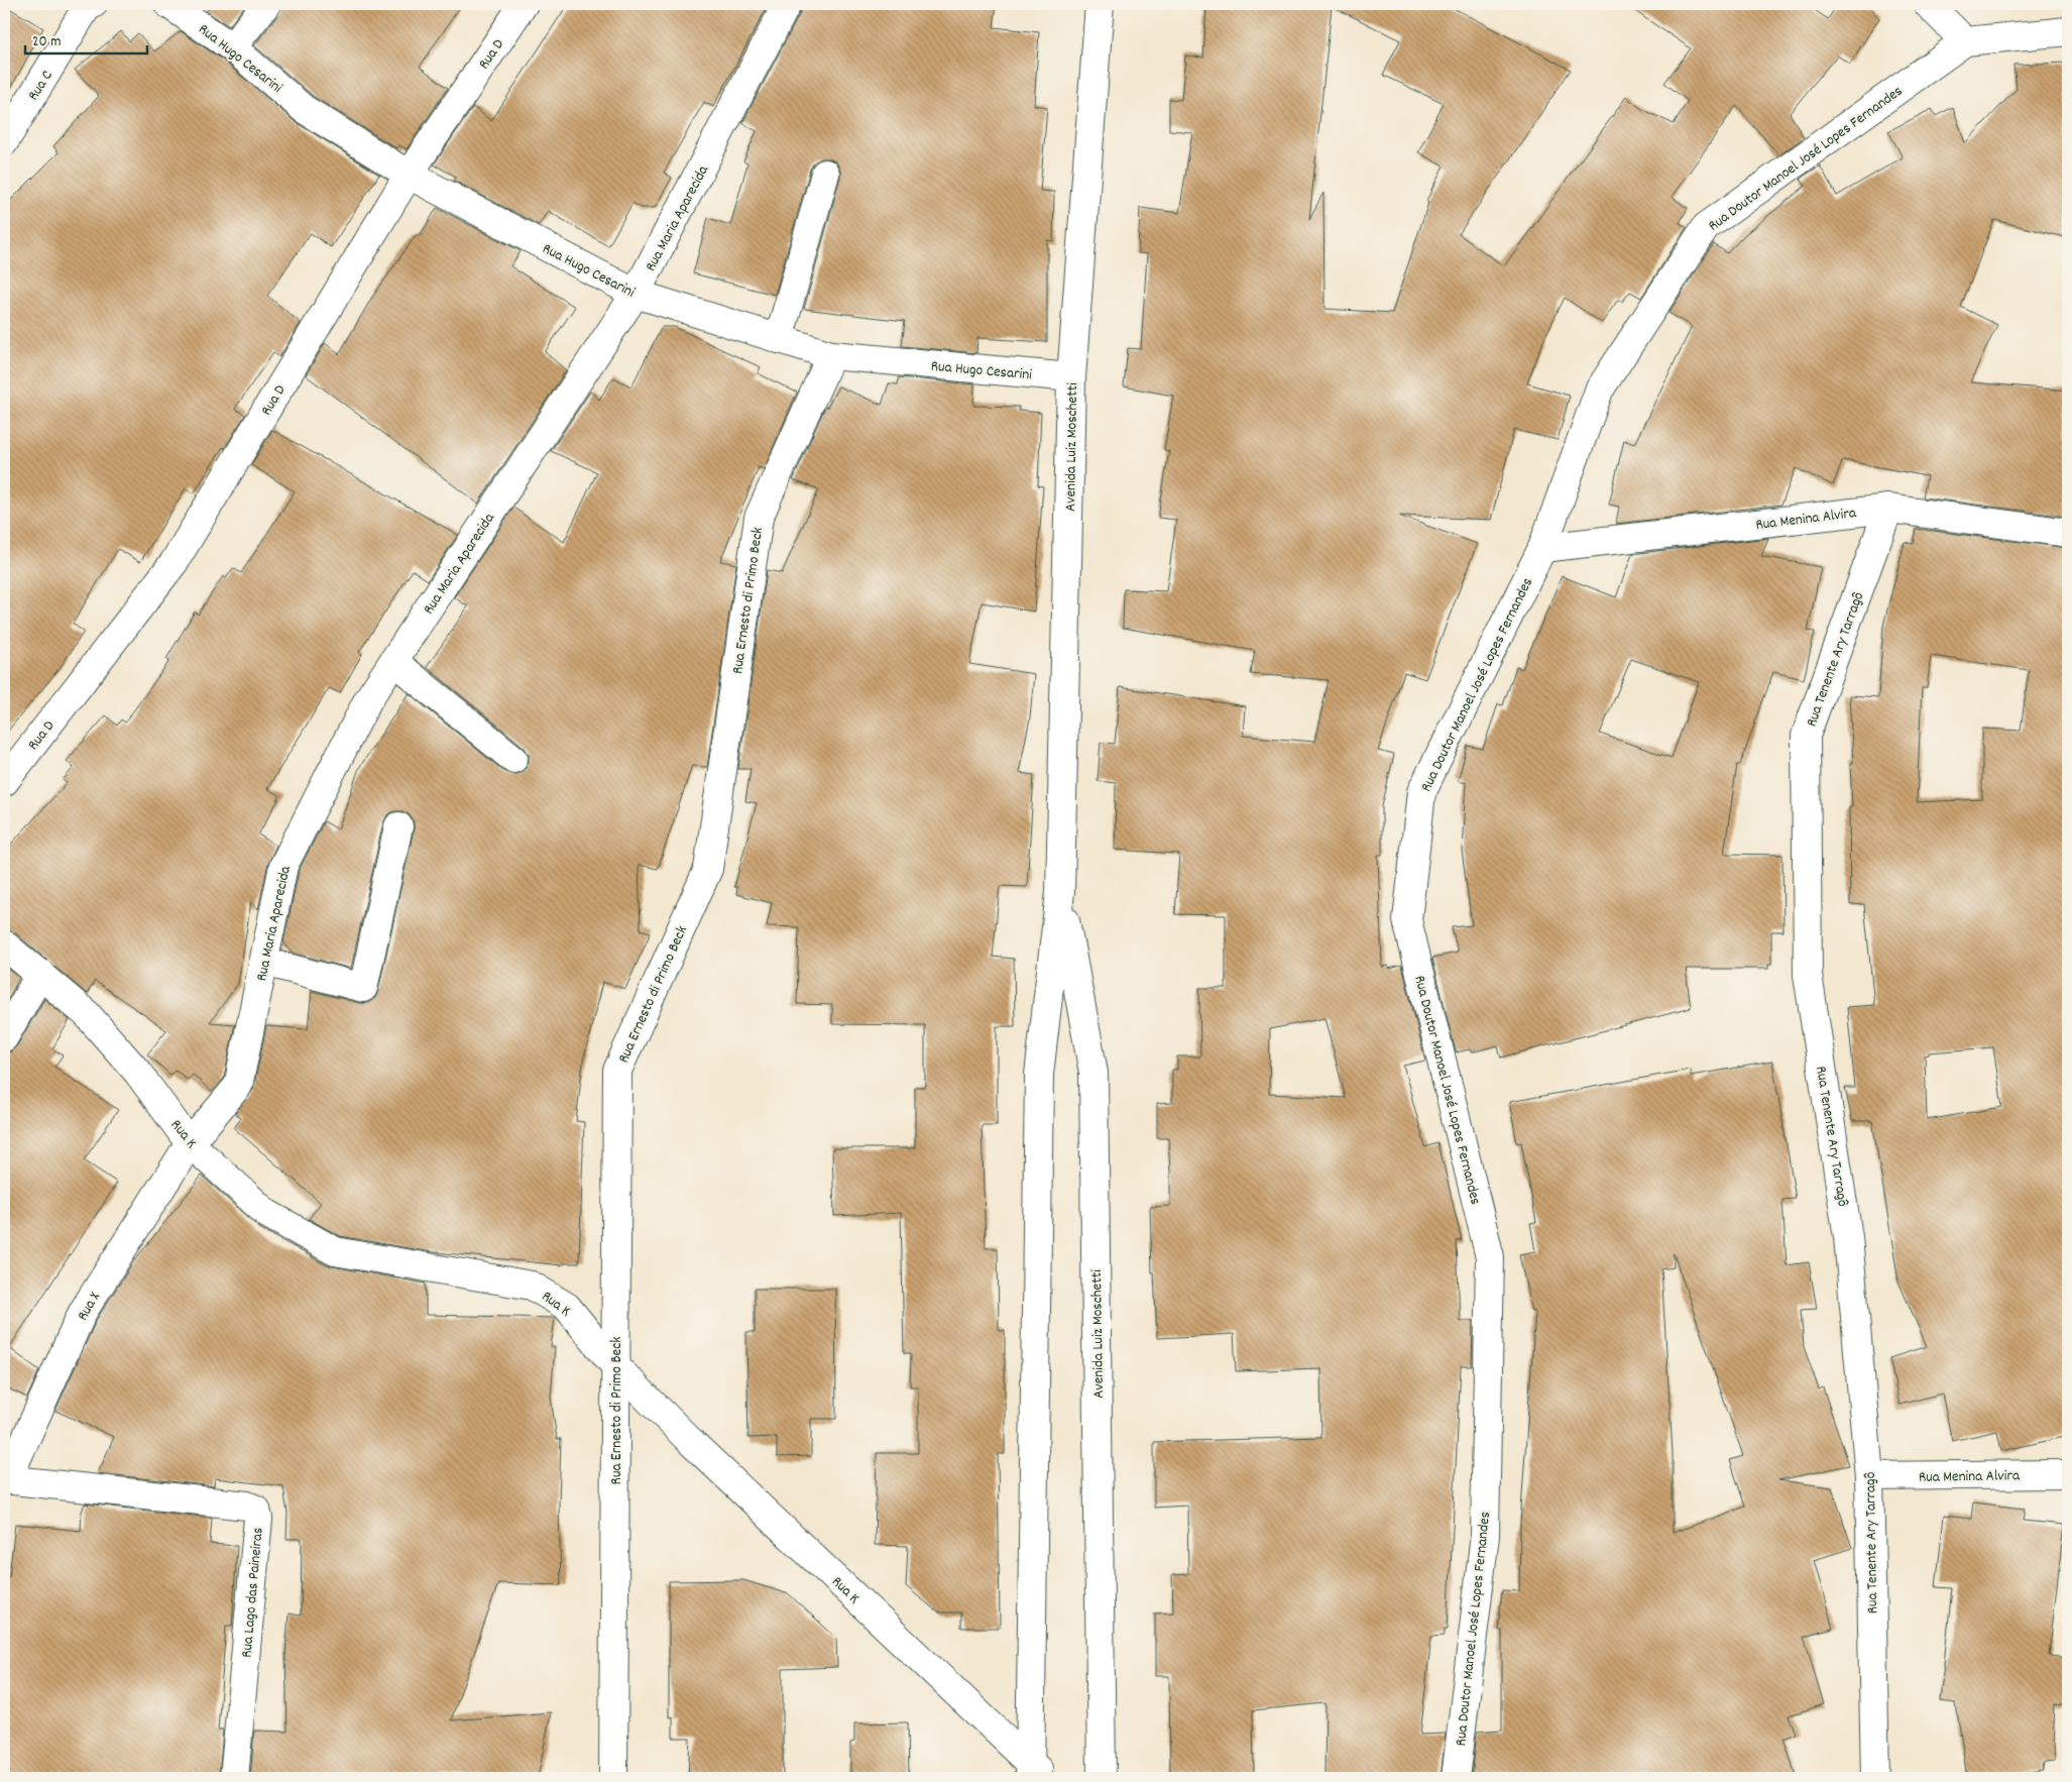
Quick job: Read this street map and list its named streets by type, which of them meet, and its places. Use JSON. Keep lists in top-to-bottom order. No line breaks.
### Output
{"streets":{"street":["Rua D","Rua Hugo Cesarini","Rua C","Rua Doutor Manoel José Lopes Fernandes","Rua Maria Aparecida","Avenida Luiz Moschetti","Rua Menina Alvira","Rua Ernesto di Primo Beck","Rua Tenente Ary Tarragô","Rua K","Rua X","Rua Lago das Paineiras"]},"crossings":[["Rua D","Rua Hugo Cesarini"],["Rua Hugo Cesarini","Rua Maria Aparecida"],["Rua Hugo Cesarini","Avenida Luiz Moschetti"],["Rua Hugo Cesarini","Rua Ernesto di Primo Beck"],["Rua Doutor Manoel José Lopes Fernandes","Rua Menina Alvira"],["Rua Maria Aparecida","Rua K"],["Rua Maria Aparecida","Rua X"],["Avenida Luiz Moschetti","Rua K"],["Rua Menina Alvira","Rua Tenente Ary Tarragô"],["Rua Ernesto di Primo Beck","Rua K"],["Rua K","Rua X"],["Rua X","Rua Lago das Paineiras"]],"scale_bar":"20 m"}
